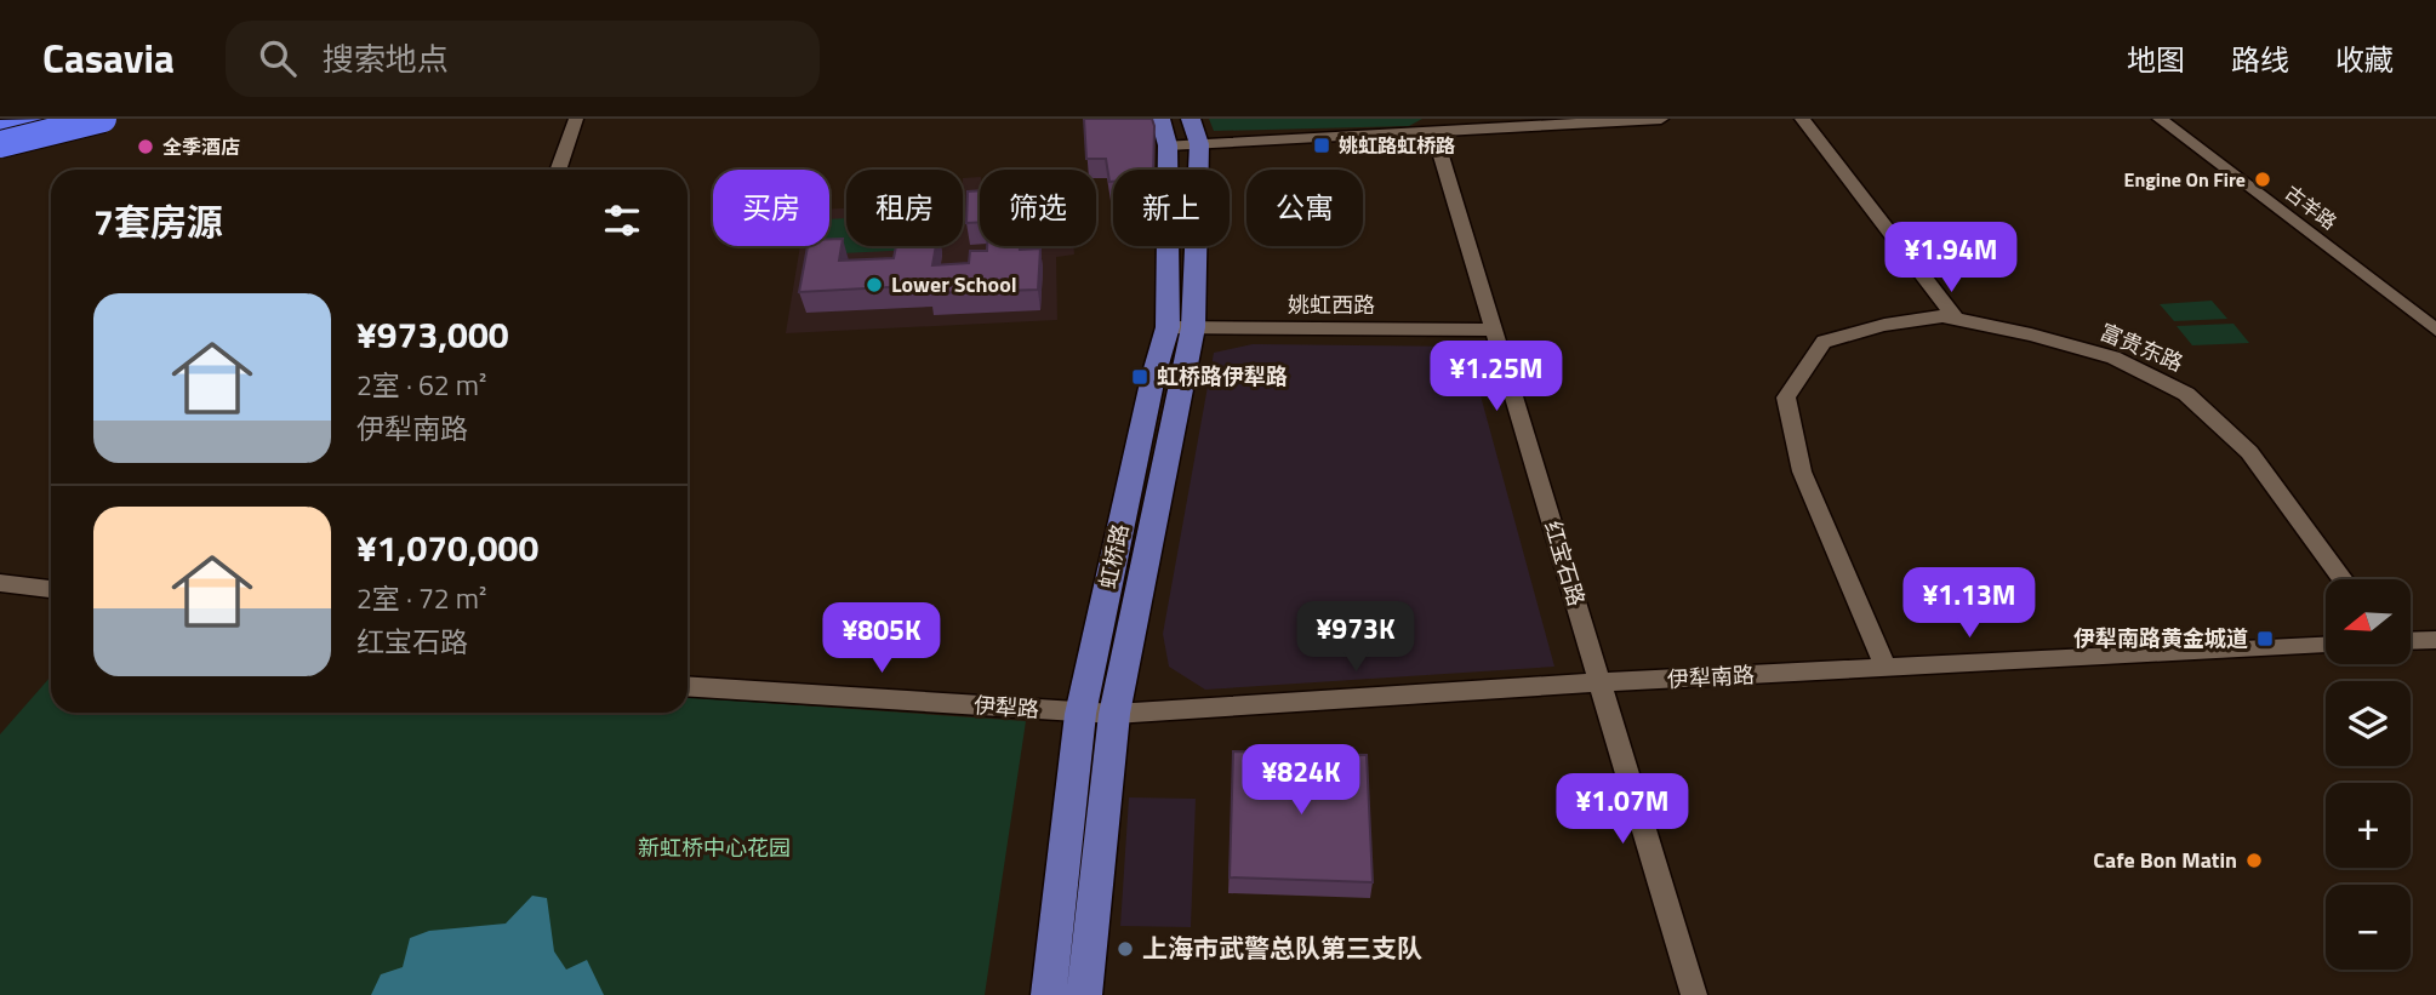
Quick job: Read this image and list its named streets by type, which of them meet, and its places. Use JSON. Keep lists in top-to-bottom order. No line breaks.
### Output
{"streets":{"main road":["虹桥路"],"street":["古羊路","姚虹西路","富贵东路","红宝石路","伊犁南路","伊犁路"]},"crossings":[["姚虹西路","虹桥路"],["姚虹西路","红宝石路"],["富贵东路","伊犁南路"],["虹桥路","伊犁南路"],["虹桥路","伊犁路"],["红宝石路","伊犁南路"],["伊犁南路","伊犁路"]],"parks":["新虹桥中心花园"],"places":{"transit":["姚虹路虹桥路","虹桥路伊犁路","伊犁南路黄金城道"],"other":["全季酒店","Engine On Fire","Lower School","Cafe Bon Matin","上海市武警总队第三支队"]},"north":"left","page":{"header":"Casavia","search":"搜索地点","nav":["地图","路线","收藏"],"chip":["买房","租房","筛选","新上","公寓"],"heading":"7套房源","price":["¥1.94M","¥1.25M","¥1.13M","¥973K","¥805K","¥824K","¥1.07M"],"list":[{"name":"¥973,000","note":"2室 · 62 m² · 伊犁南路"},{"name":"¥1,070,000","note":"2室 · 72 m² · 红宝石路"}],"map_buttons":["+","−"]}}
